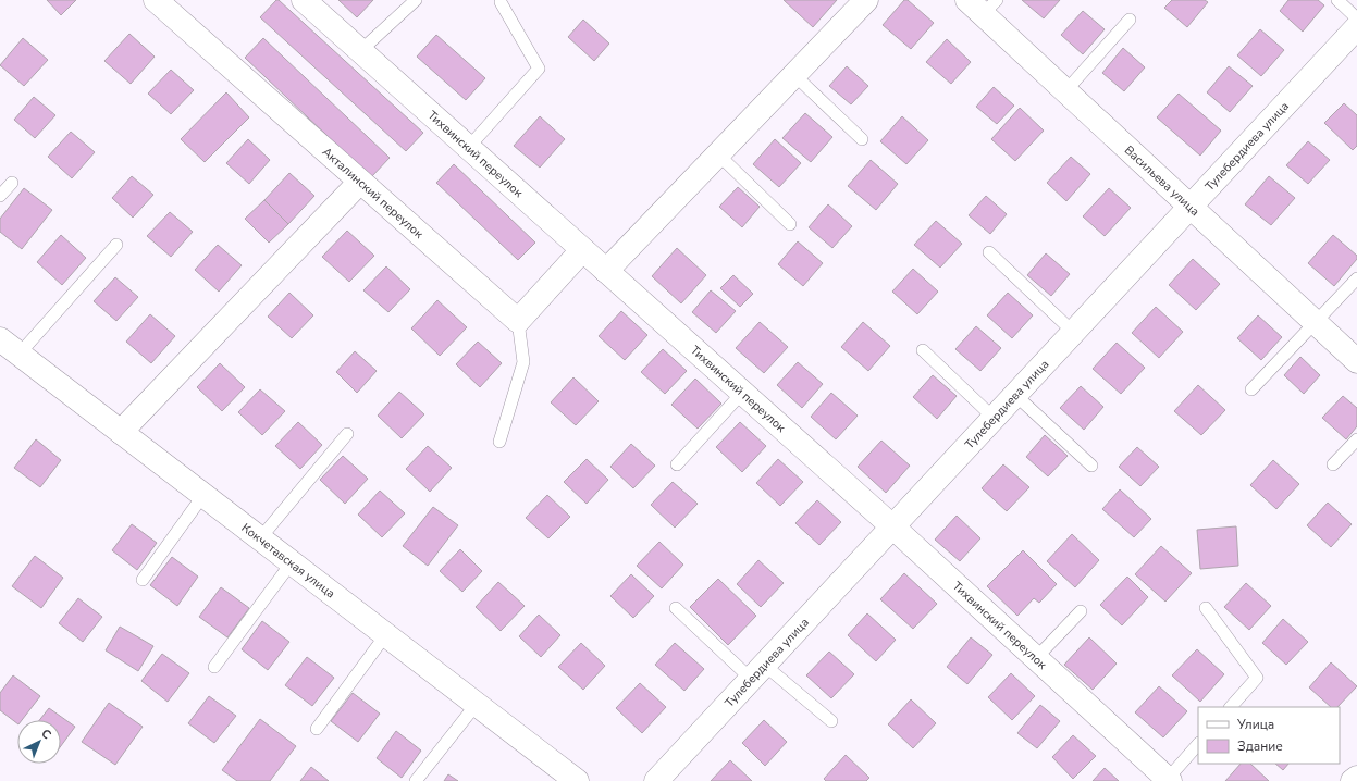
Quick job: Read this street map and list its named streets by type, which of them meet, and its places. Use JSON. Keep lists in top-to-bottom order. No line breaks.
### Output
{"streets":{"street":["Тулебердиева улица","Тихвинский переулок","Васильева улица","Акталинский переулок","Кокчетавская улица"]},"crossings":[["Тулебердиева улица","Тихвинский переулок"],["Тулебердиева улица","Васильева улица"]],"legend":["Улица","Здание"],"north":"top right"}
